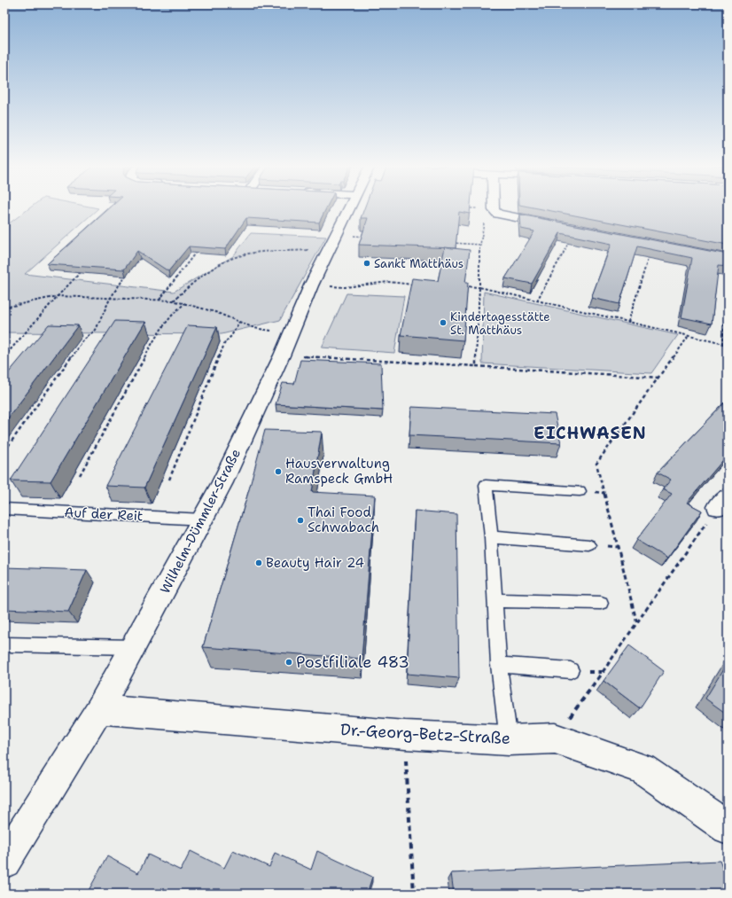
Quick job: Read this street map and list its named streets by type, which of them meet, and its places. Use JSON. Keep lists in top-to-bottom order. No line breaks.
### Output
{"streets":{"street":["Wilhelm-Dümmler-Straße","Dr.-Georg-Betz-Straße"],"lane":["Auf der Reit"]},"crossings":[["Auf der Reit","Wilhelm-Dümmler-Straße"],["Wilhelm-Dümmler-Straße","Dr.-Georg-Betz-Straße"]],"districts":["EICHWASEN"],"places":["Sankt Matthäus","Kindertagesstätte St. Matthäus","Hausverwaltung Ramspeck GmbH","Thai Food Schwabach","Beauty Hair 24","Postfiliale 483"]}
